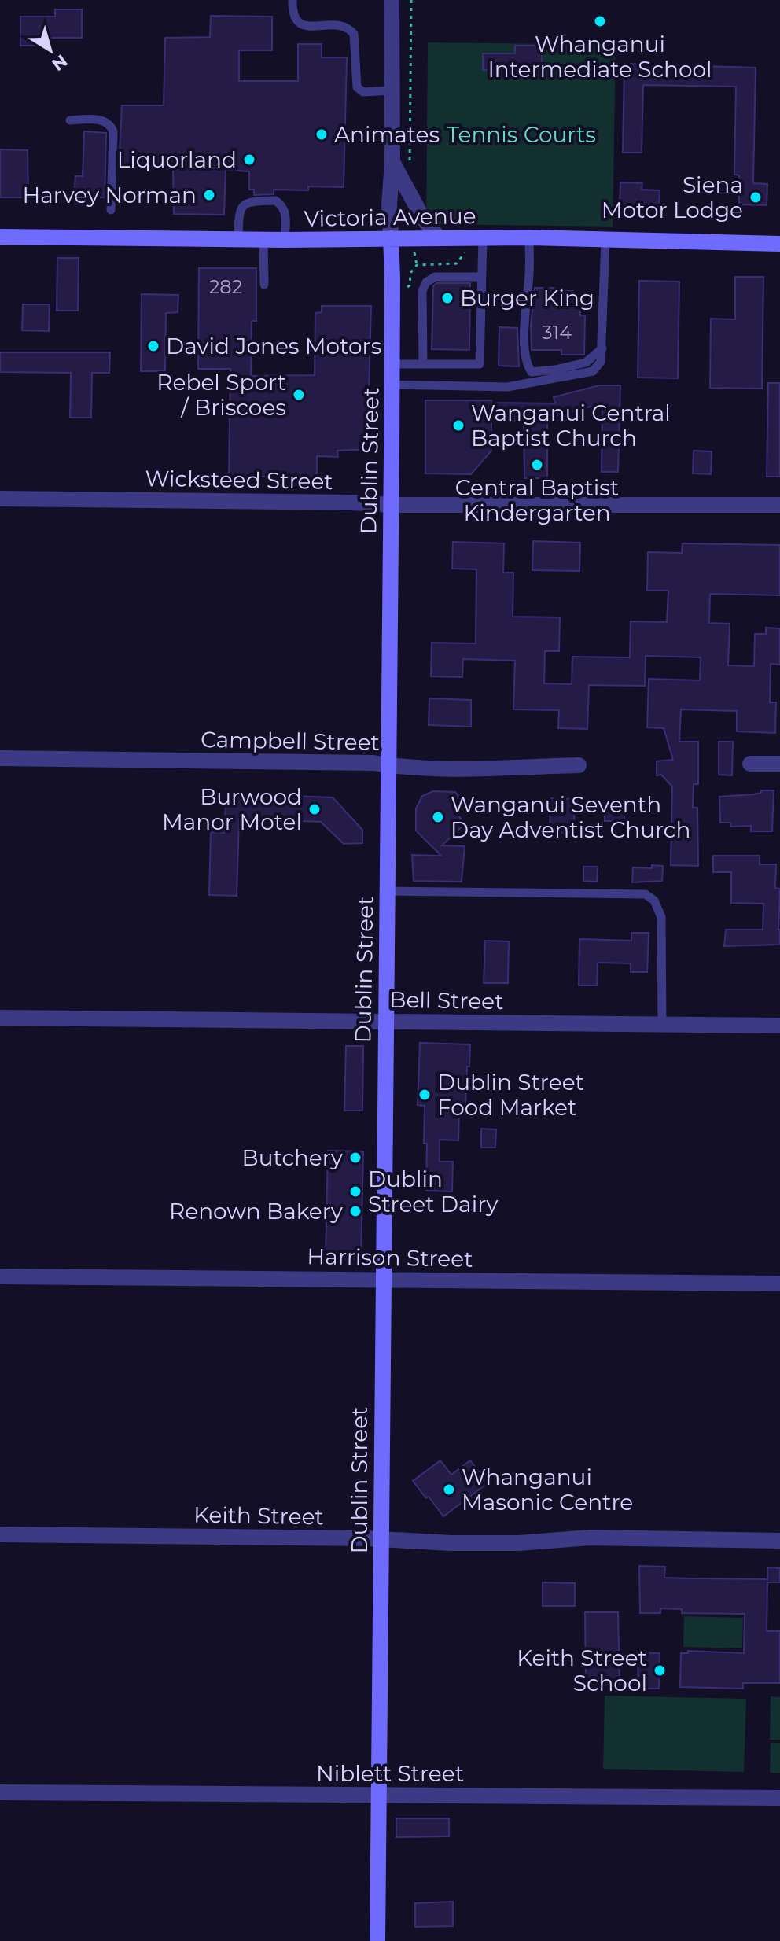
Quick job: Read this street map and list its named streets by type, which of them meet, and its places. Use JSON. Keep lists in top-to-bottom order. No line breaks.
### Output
{"streets":{"main road":["Victoria Avenue","Dublin Street"],"street":["Wicksteed Street","Campbell Street","Bell Street","Harrison Street","Keith Street","Niblett Street"]},"crossings":[["Victoria Avenue","Dublin Street"],["Dublin Street","Wicksteed Street"],["Dublin Street","Campbell Street"],["Dublin Street","Bell Street"],["Dublin Street","Harrison Street"],["Dublin Street","Keith Street"],["Dublin Street","Niblett Street"]],"parks":["Tennis Courts"],"places":["Whanganui Intermediate School","Animates","Liquorland","Harvey Norman","Siena Motor Lodge","Burger King","David Jones Motors","Rebel Sport / Briscoes","Wanganui Central Baptist Church","Central Baptist Kindergarten","Burwood Manor Motel","Wanganui Seventh Day Adventist Church","Dublin Street Food Market","Butchery","Dublin Street Dairy","Renown Bakery","Whanganui Masonic Centre","Keith Street School"],"house_numbers":["282","314"],"north":"bottom right"}
